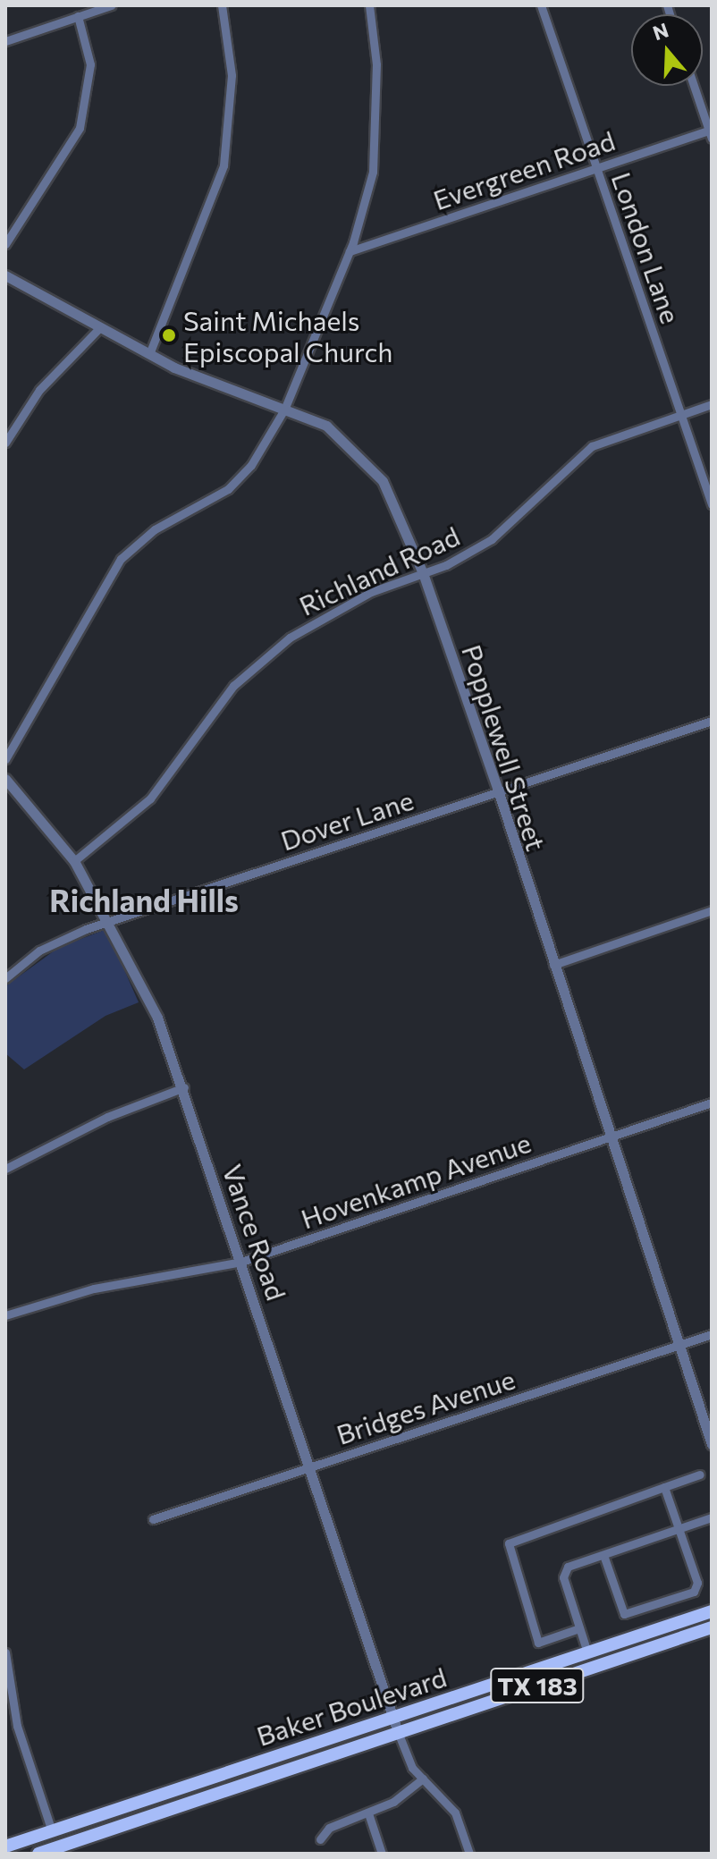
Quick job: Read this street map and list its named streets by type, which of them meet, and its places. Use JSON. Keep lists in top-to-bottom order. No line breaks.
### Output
{"streets":{"main road":["TX 183","Baker Boulevard"],"street":["Evergreen Road","London Lane","Richland Road","Popplewell Street","Dover Lane","Hovenkamp Avenue","Vance Road","Bridges Avenue"]},"crossings":[["Evergreen Road","London Lane"],["London Lane","Richland Road"],["Richland Road","Popplewell Street"],["Richland Road","Vance Road"],["Popplewell Street","Dover Lane"],["Popplewell Street","Hovenkamp Avenue"],["Popplewell Street","Bridges Avenue"],["Dover Lane","Vance Road"],["Hovenkamp Avenue","Vance Road"],["Vance Road","Bridges Avenue"],["Vance Road","Baker Boulevard"]],"districts":["Richland Hills"],"places":["Saint Michaels Episcopal Church"],"north":"top"}
